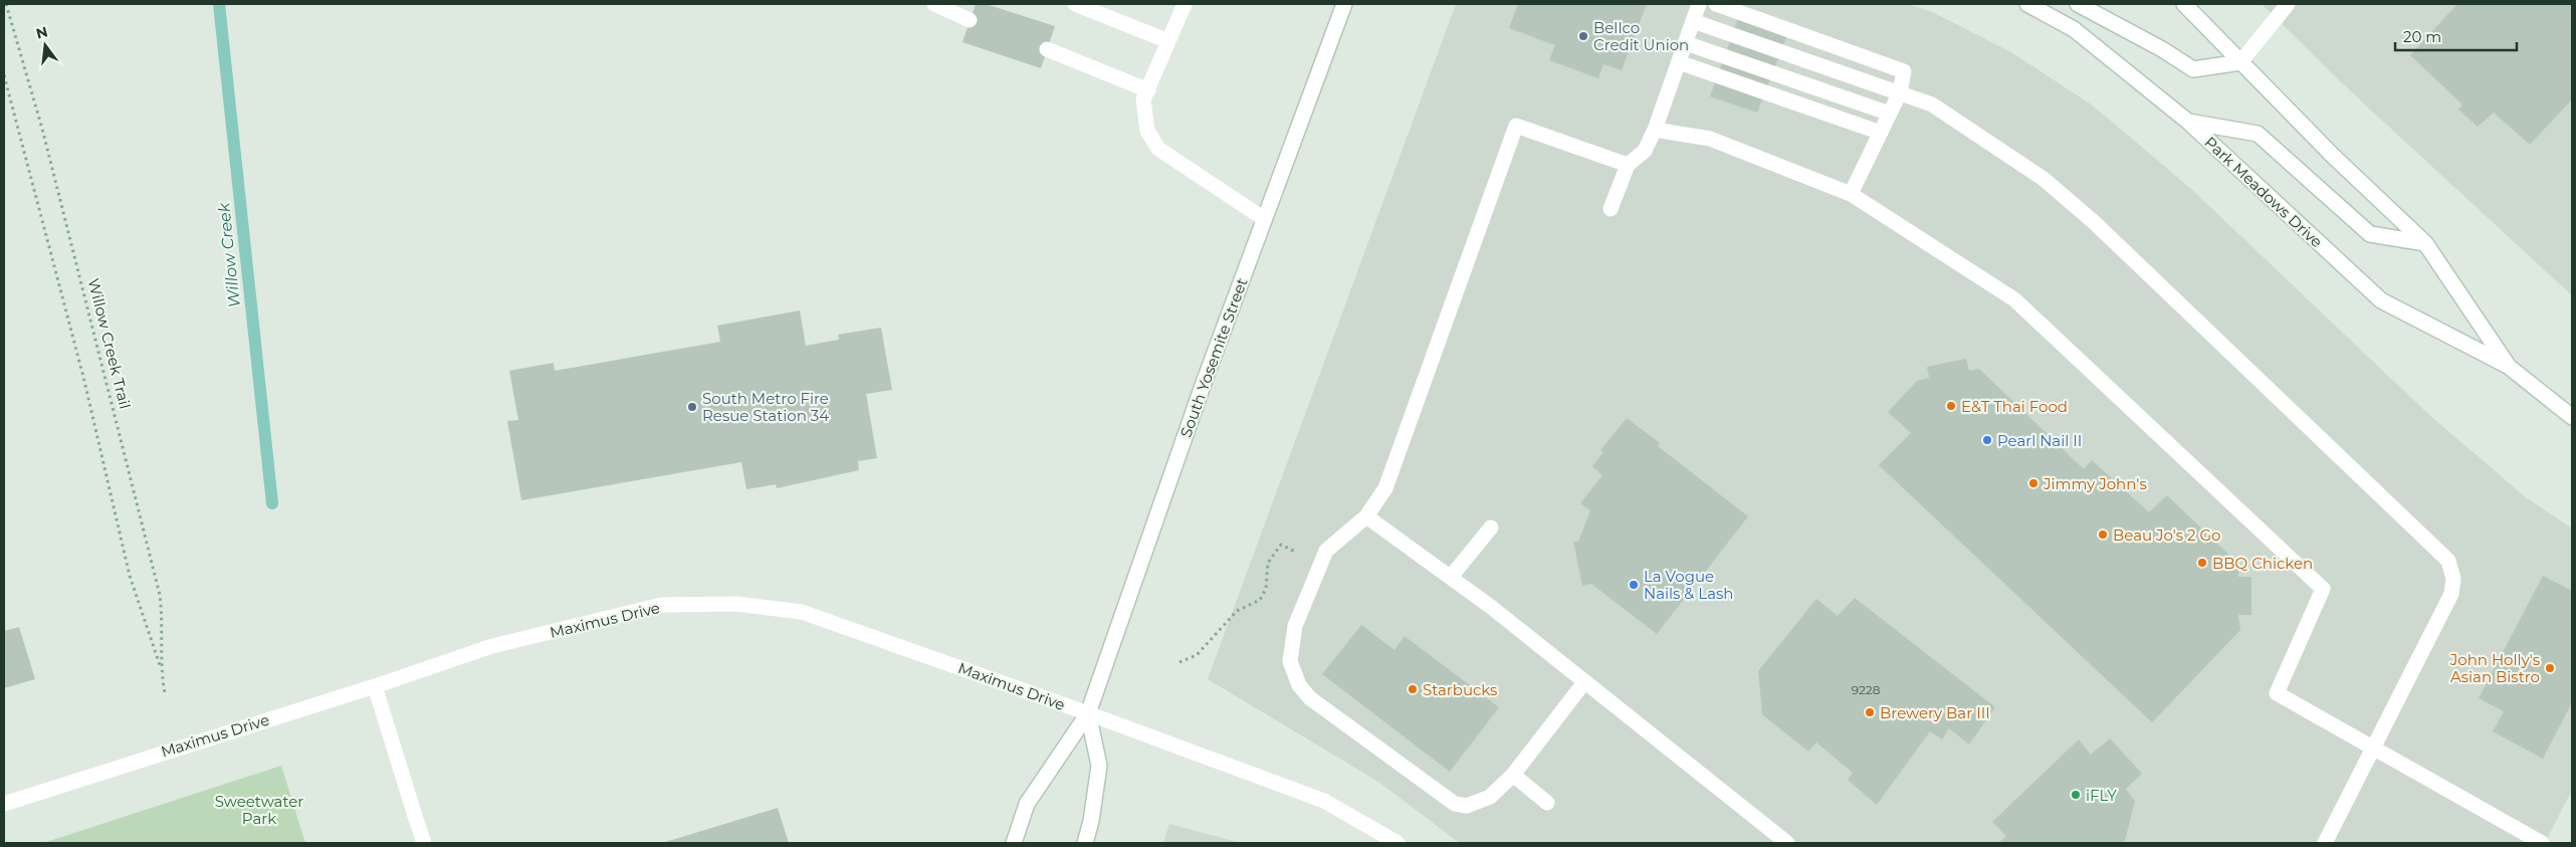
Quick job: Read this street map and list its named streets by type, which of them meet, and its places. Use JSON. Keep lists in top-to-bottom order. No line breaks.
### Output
{"streets":{"main road":["Park Meadows Drive","South Yosemite Street","Maximus Drive"],"path":["Willow Creek Trail"]},"crossings":[["South Yosemite Street","Maximus Drive"]],"water":["Willow Creek"],"parks":["Sweetwater Park"],"places":["Bellco Credit Union","E&T Thai Food","South Metro Fire Resue Station 34","Pearl Nail II","Jimmy John's","Beau Jo's 2 Go","BBQ Chicken","La Vogue Nails & Lash","John Holly's Asian Bistro","Starbucks","Brewery Bar III","iFLY"],"house_numbers":["9228"],"scale_bar":"20 m","north":"top"}
